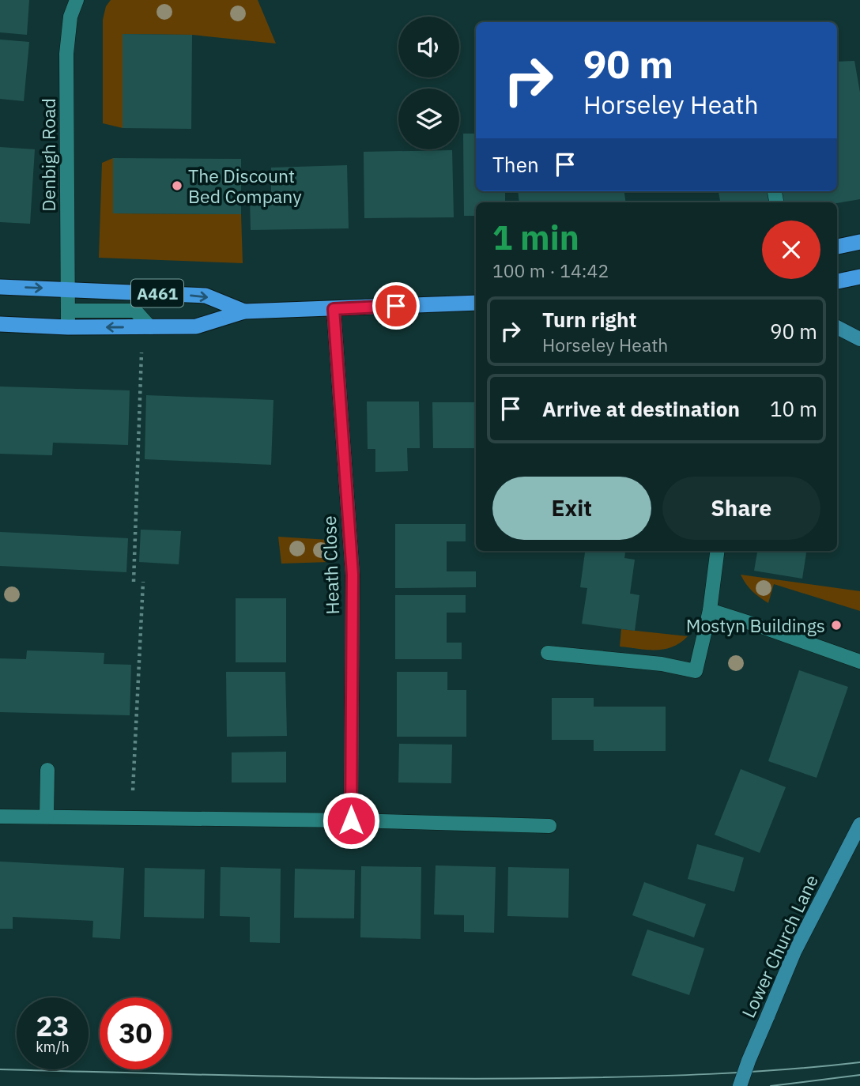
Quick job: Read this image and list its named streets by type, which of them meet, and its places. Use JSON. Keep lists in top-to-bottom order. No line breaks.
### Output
{"streets":{"highway":["A461"],"main road":["Lower Church Lane"],"street":["Denbigh Road","Heath Close"]},"crossings":[["Denbigh Road","A461"],["A461","Heath Close"]],"places":["The Discount Bed Company","Mostyn Buildings"],"page":{"turn":["90 m","Horseley Heath"],"then":"Then","heading":["1 min","100 m · 14:42"],"list":[{"name":"Turn right","note":"Horseley Heath","value":"90 m"},{"name":"Arrive at destination","value":"10 m"}],"buttons":["Exit","Share"],"speed":"23 km/h","limit":"30"}}
